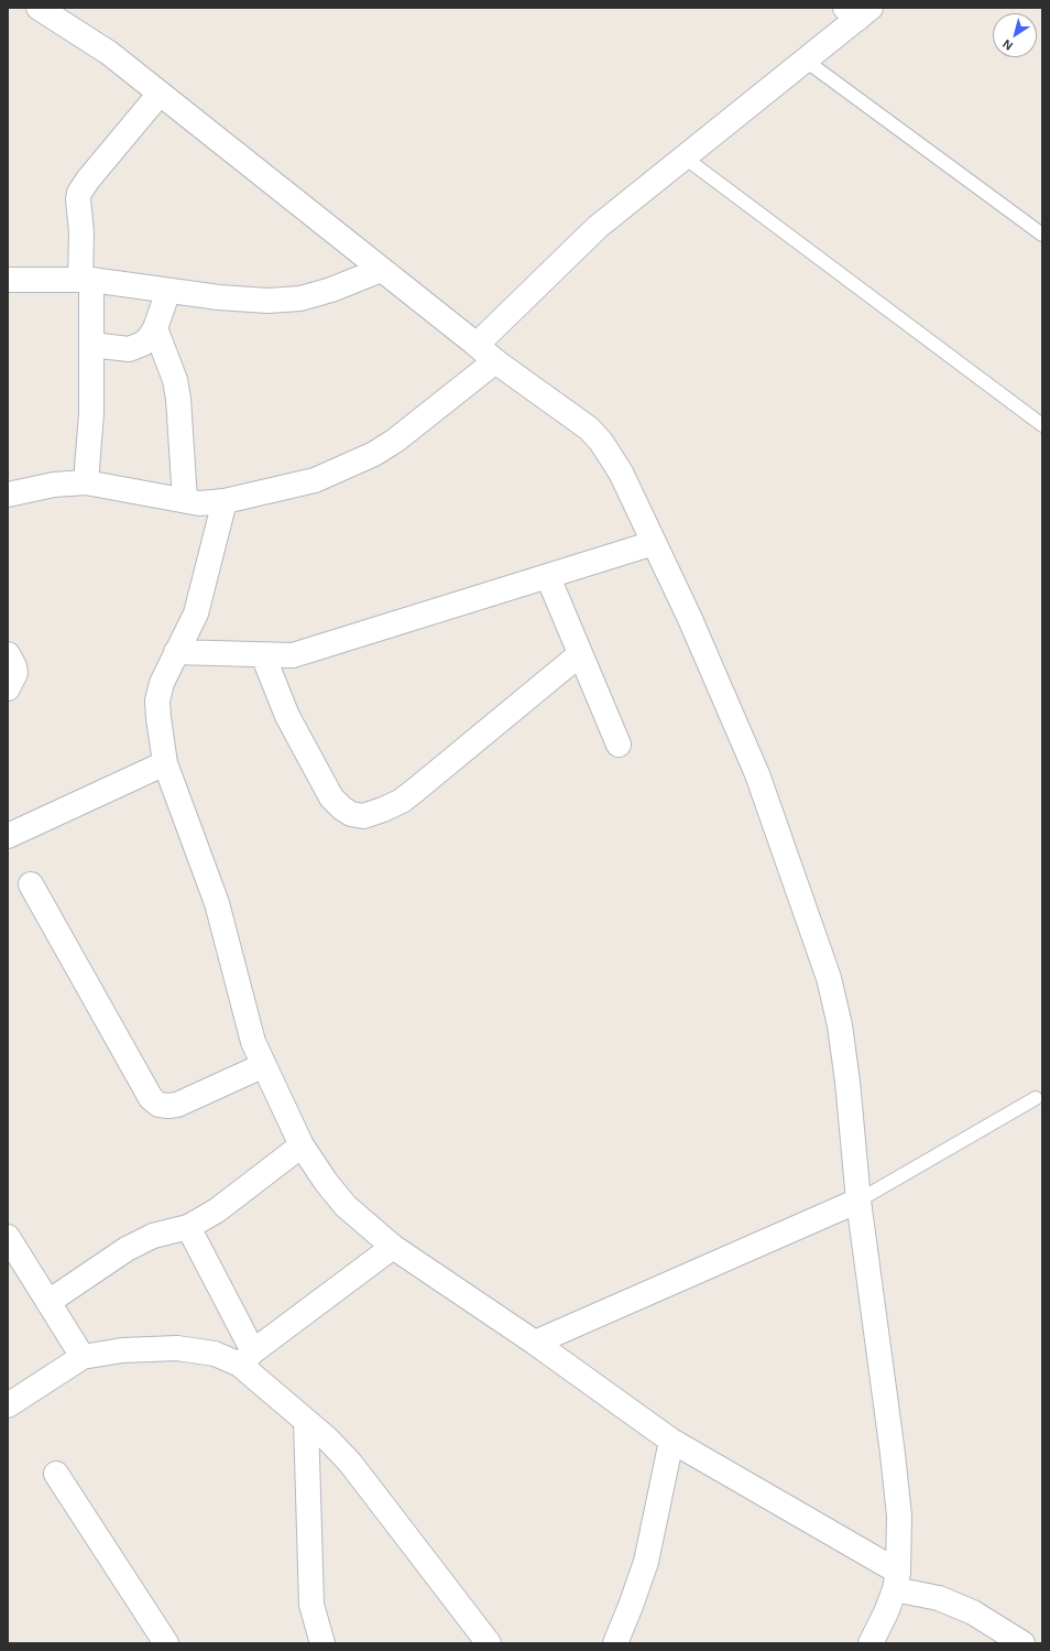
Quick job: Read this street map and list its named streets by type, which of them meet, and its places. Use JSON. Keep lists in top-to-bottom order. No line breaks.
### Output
{"north":"bottom left"}
